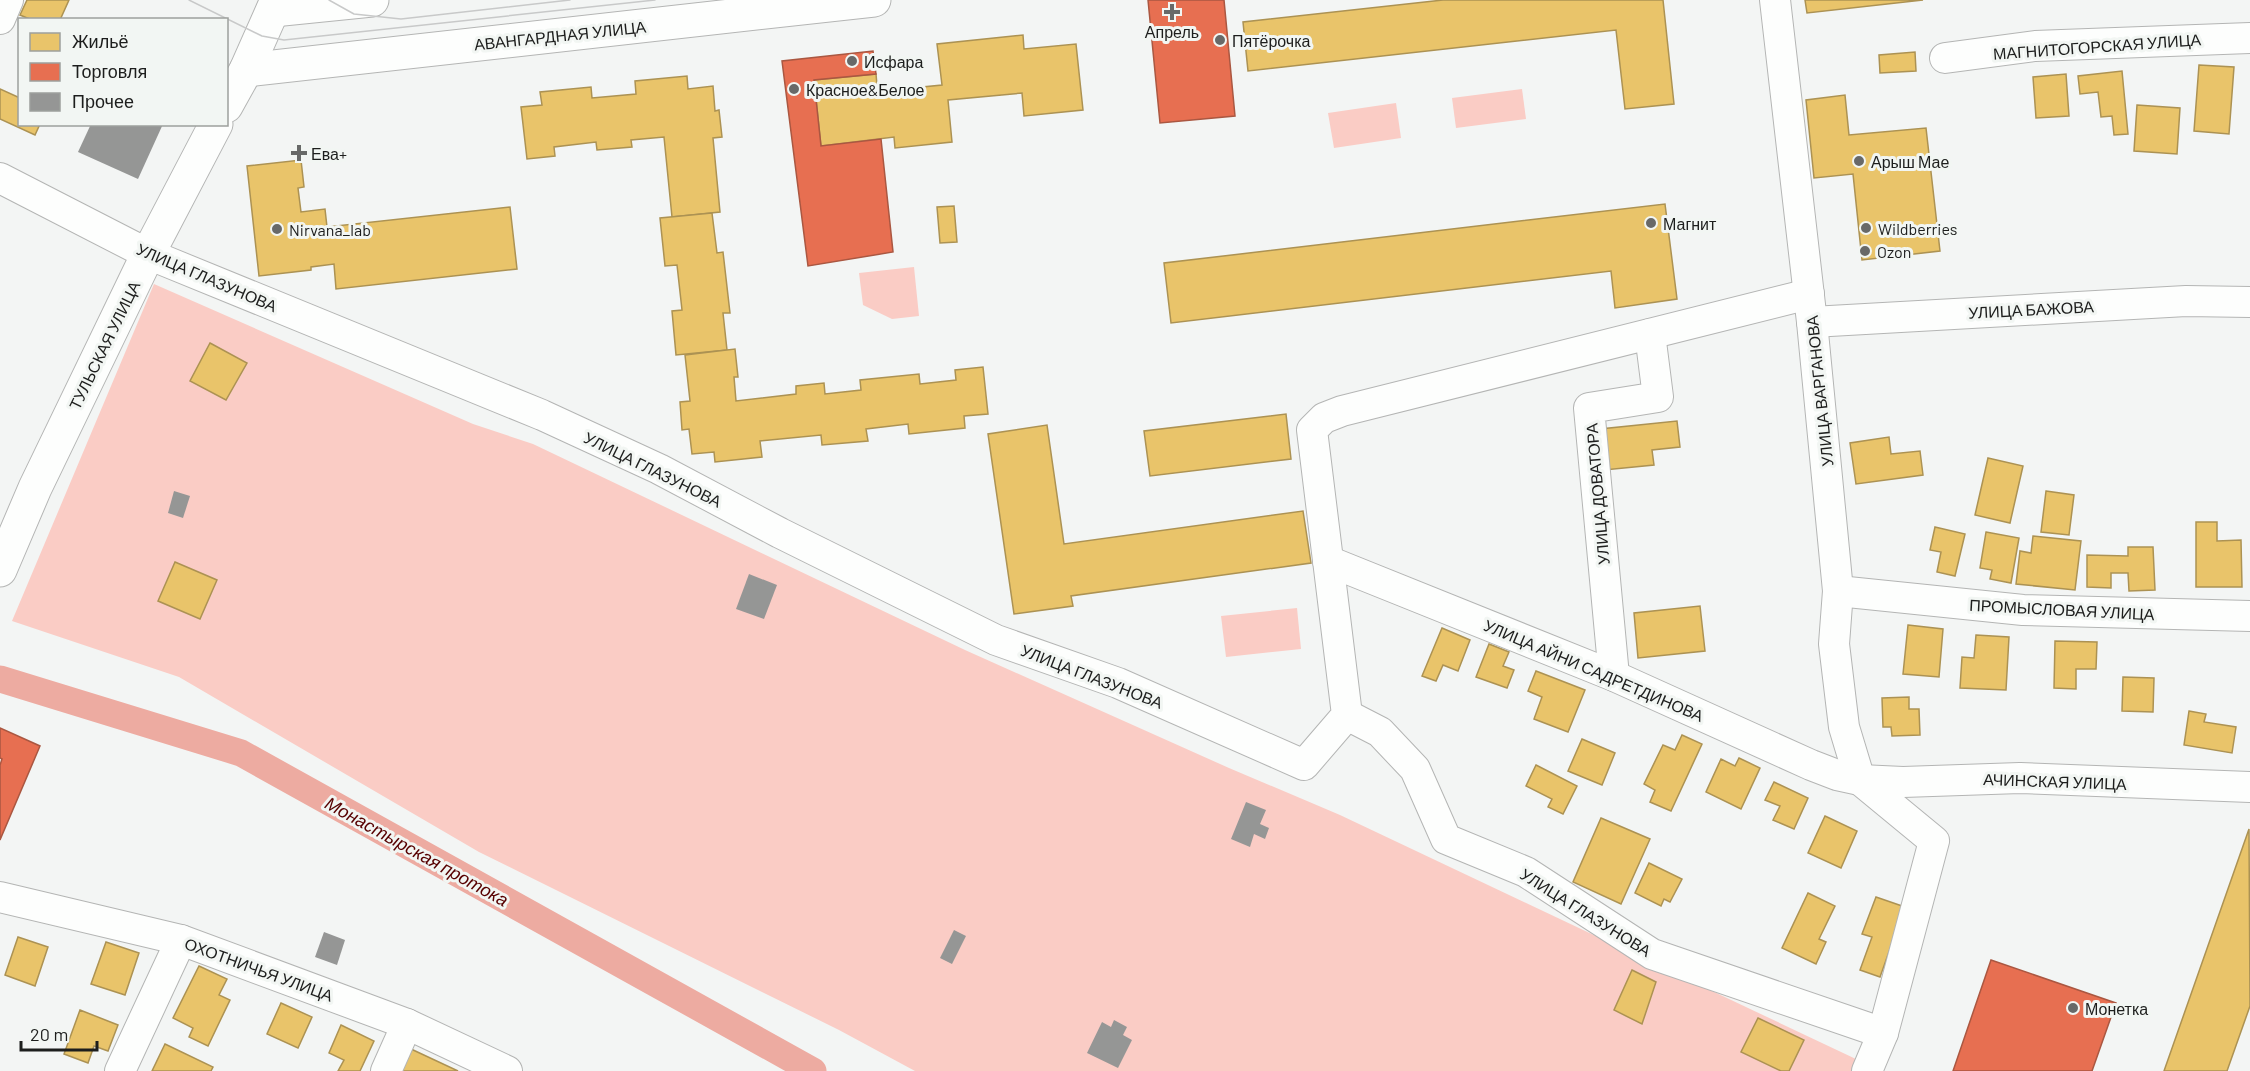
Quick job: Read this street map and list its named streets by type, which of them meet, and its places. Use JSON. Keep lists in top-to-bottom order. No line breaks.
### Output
{"streets":{"main road":["АВАНГАРДНАЯ УЛИЦА","ТУЛЬСКАЯ УЛИЦА"],"street":["МАГНИТОГОРСКАЯ УЛИЦА","УЛИЦА ГЛАЗУНОВА","УЛИЦА БАЖОВА","УЛИЦА ВАРГАНОВА","УЛИЦА ДОВАТОРА","ПРОМЫСЛОВАЯ УЛИЦА","УЛИЦА АЙНИ САДРЕТДИНОВА","АЧИНСКАЯ УЛИЦА","ОХОТНИЧЬЯ УЛИЦА"]},"crossings":[["УЛИЦА ГЛАЗУНОВА","ТУЛЬСКАЯ УЛИЦА"],["УЛИЦА БАЖОВА","УЛИЦА ВАРГАНОВА"],["УЛИЦА БАЖОВА","УЛИЦА ДОВАТОРА"],["УЛИЦА БАЖОВА","УЛИЦА АЙНИ САДРЕТДИНОВА"],["УЛИЦА ВАРГАНОВА","ПРОМЫСЛОВАЯ УЛИЦА"],["УЛИЦА ВАРГАНОВА","УЛИЦА АЙНИ САДРЕТДИНОВА"],["УЛИЦА ВАРГАНОВА","АЧИНСКАЯ УЛИЦА"],["УЛИЦА ДОВАТОРА","УЛИЦА АЙНИ САДРЕТДИНОВА"],["УЛИЦА АЙНИ САДРЕТДИНОВА","АЧИНСКАЯ УЛИЦА"]],"water":["Монастырская протока"],"places":{"health":["Апрель","Ева+"],"other":["Пятёрочка","Исфара","Красное&Белое","Арыш Мае","Магнит","Wildberries","Nirvana_lab","Ozon","Монетка"]},"legend":["Жильё","Торговля","Прочее"],"scale_bar":"20 m"}
